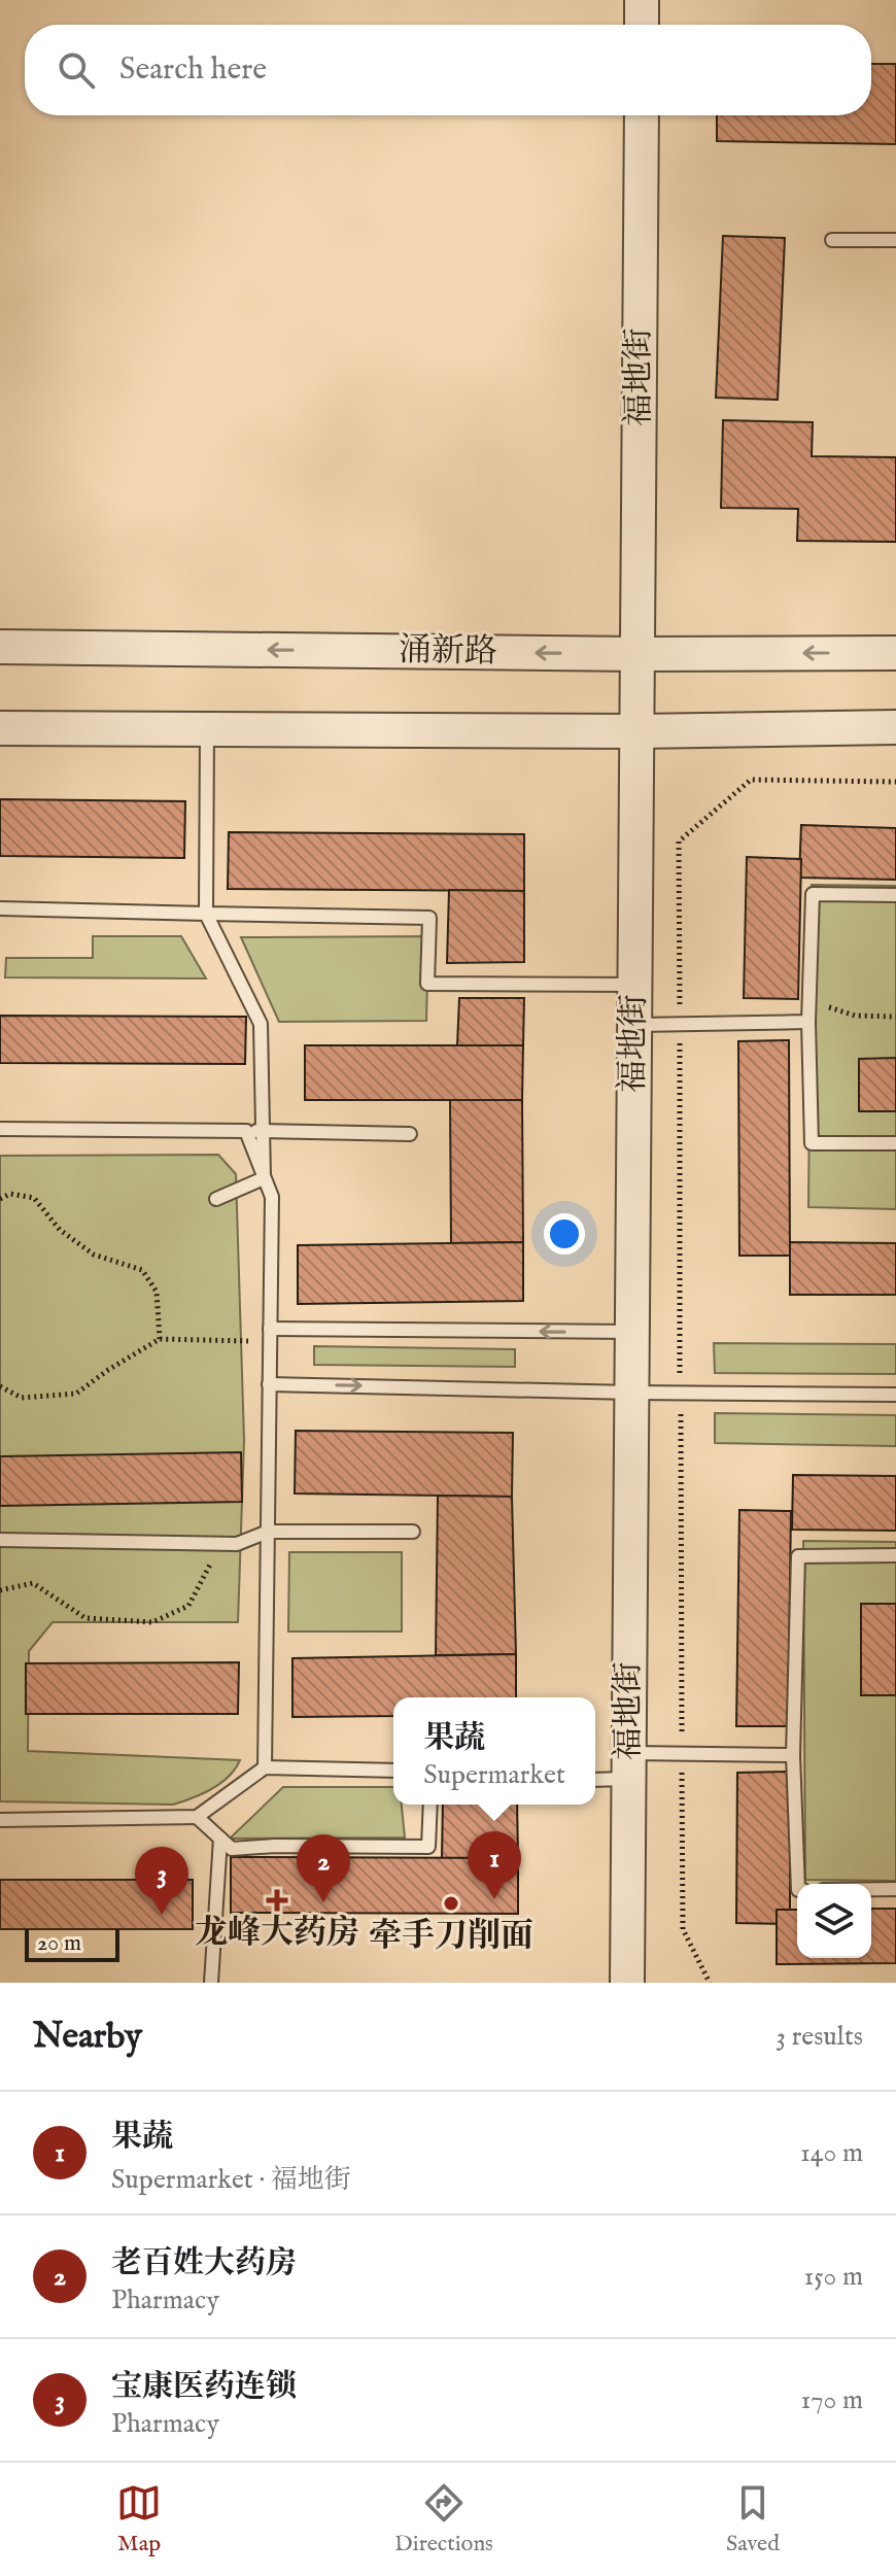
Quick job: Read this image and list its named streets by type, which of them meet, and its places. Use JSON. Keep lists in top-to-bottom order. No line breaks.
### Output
{"streets":{"street":["福地街","涌新路"]},"crossings":[["福地街","涌新路"]],"places":{"health":["龙峰大药房"],"other":["牵手刀削面"]},"scale_bar":"20 m","page":{"search":"Search here","popup":["果蔬","Supermarket"],"pins":["1","2","3"],"scale":"20 m","heading":["Nearby","3 results"],"list":[{"mark":"1","name":"果蔬","note":"Supermarket · 福地街","value":"140 m"},{"mark":"2","name":"老百姓大药房","note":"Pharmacy","value":"150 m"},{"mark":"3","name":"宝康医药连锁","note":"Pharmacy","value":"170 m"}],"nav":["Map","Directions","Saved"]}}
